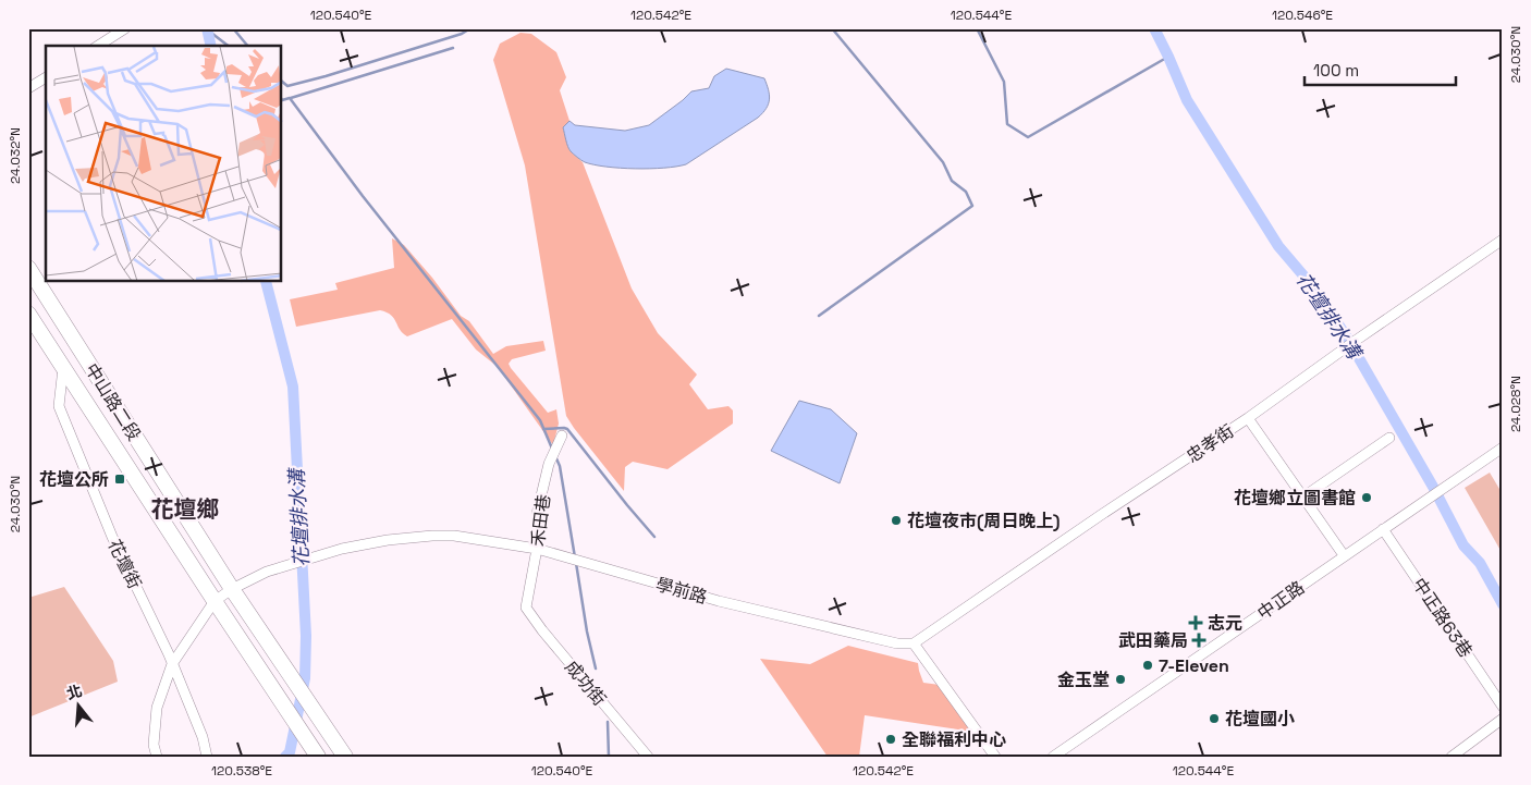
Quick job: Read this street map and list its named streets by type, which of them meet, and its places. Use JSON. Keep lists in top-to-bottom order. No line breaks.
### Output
{"streets":{"main road":["中山路二段"],"street":["忠孝街","禾田巷","花壇街","學前路","中正路","中正路63巷","成功街"]},"crossings":[["中山路二段","花壇街"],["中山路二段","學前路"],["忠孝街","學前路"],["禾田巷","學前路"],["禾田巷","成功街"],["中正路","中正路63巷"]],"districts":["花壇鄉"],"water":["花壇排水溝"],"places":{"transit":["花壇公所"],"other":["花壇鄉立圖書館","花壇夜市(周日晚上)","7-Eleven","金玉堂","花壇國小","全聯福利中心"],"health":["志元","武田藥局"]},"scale_bar":"100 m","north":"top","coordinates":["120.540°E","120.542°E","120.544°E","120.546°E","24.030°N","24.032°N","24.028°N","120.538°E"]}
